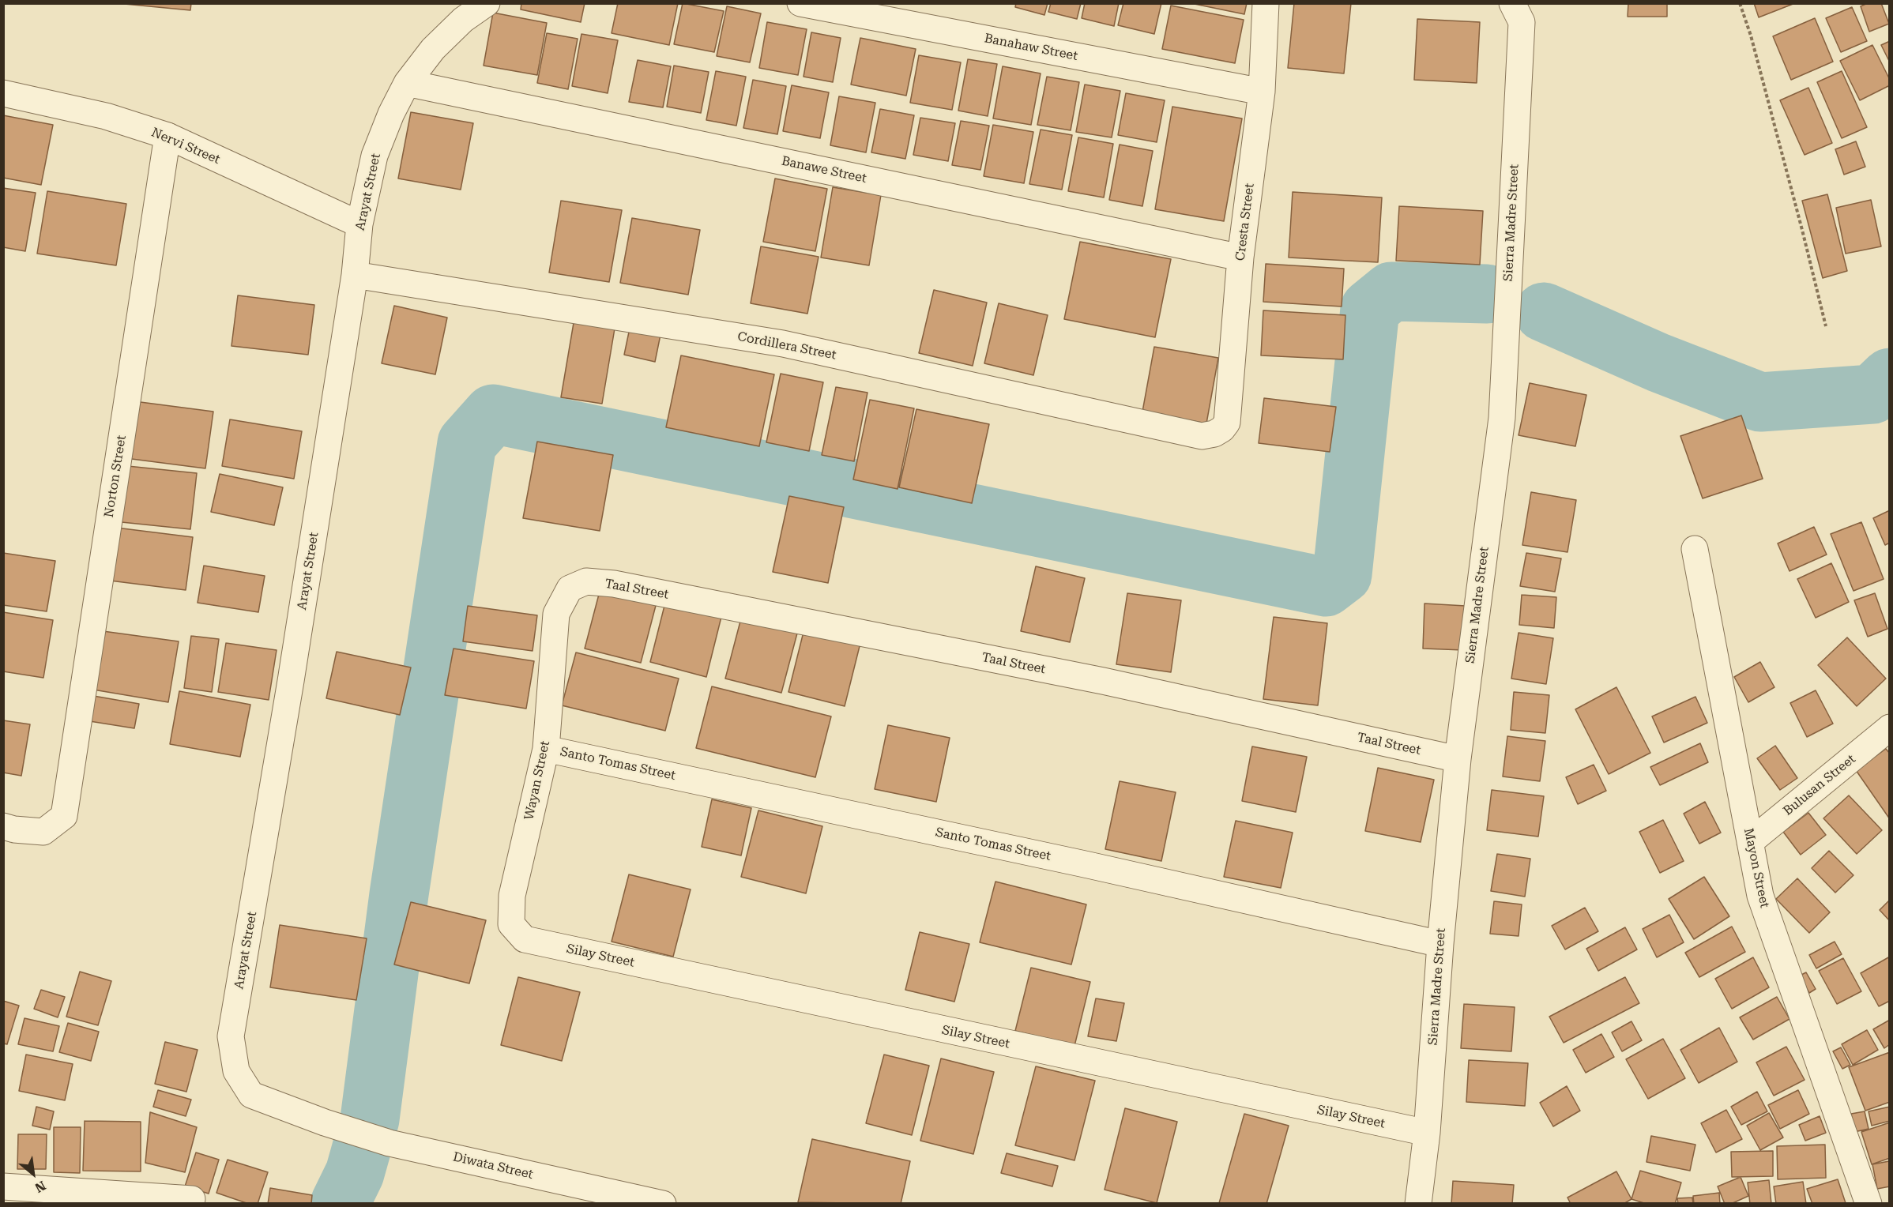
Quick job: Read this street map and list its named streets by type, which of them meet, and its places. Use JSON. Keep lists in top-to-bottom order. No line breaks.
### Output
{"streets":{"street":["Banahaw Street","Nervi Street","Banawe Street","Arayat Street","Cresta Street","Sierra Madre Street","Cordillera Street","Norton Street","Taal Street","Santo Tomas Street","Wayan Street","Bulusan Street","Mayon Street","Silay Street","Diwata Street"]},"crossings":[["Banahaw Street","Cresta Street"],["Nervi Street","Arayat Street"],["Nervi Street","Norton Street"],["Banawe Street","Arayat Street"],["Banawe Street","Cresta Street"],["Arayat Street","Cordillera Street"],["Arayat Street","Diwata Street"],["Cresta Street","Cordillera Street"],["Sierra Madre Street","Taal Street"],["Sierra Madre Street","Santo Tomas Street"],["Sierra Madre Street","Silay Street"],["Taal Street","Wayan Street"],["Santo Tomas Street","Wayan Street"],["Wayan Street","Silay Street"],["Bulusan Street","Mayon Street"]],"north":"bottom right"}
